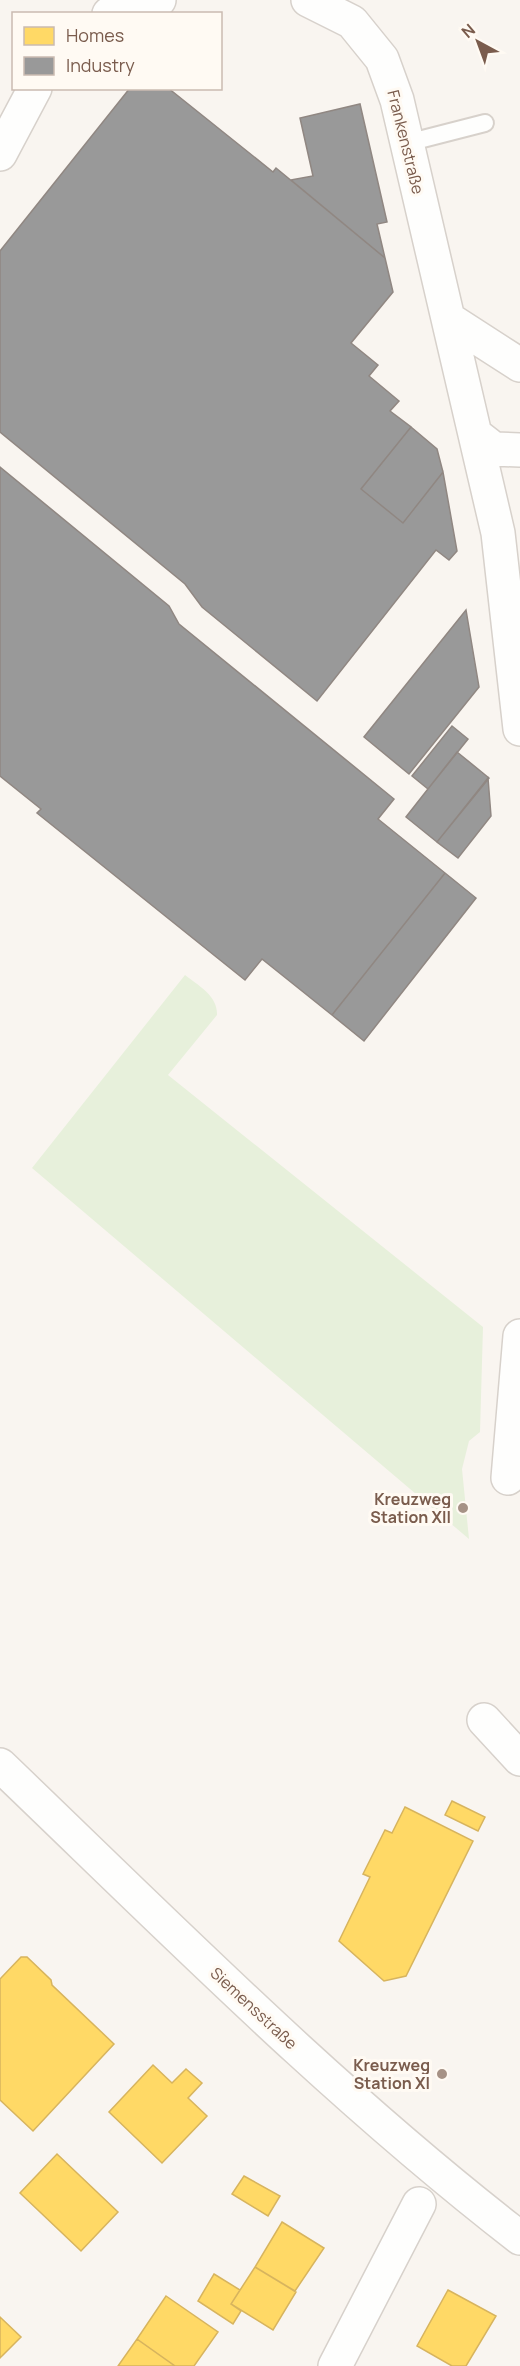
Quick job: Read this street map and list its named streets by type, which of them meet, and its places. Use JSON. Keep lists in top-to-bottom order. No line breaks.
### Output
{"streets":{"street":["Frankenstraße","Siemensstraße"]},"places":["Kreuzweg Station XII","Kreuzweg Station XI"],"legend":["Homes","Industry"],"north":"top left"}
